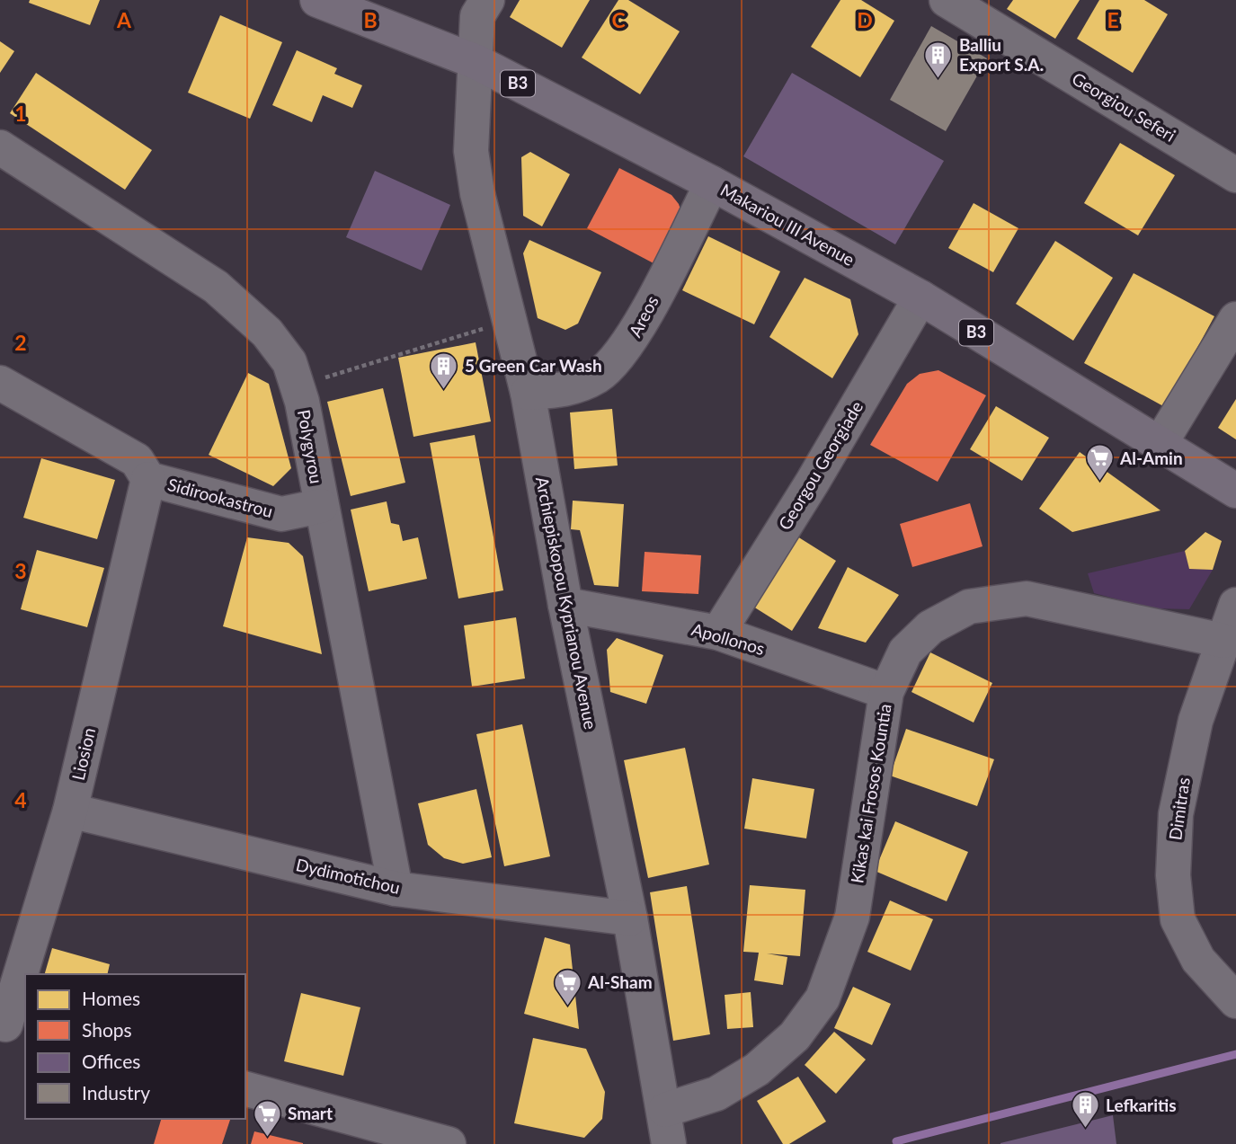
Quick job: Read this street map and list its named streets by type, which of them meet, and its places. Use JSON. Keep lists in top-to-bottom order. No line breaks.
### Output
{"streets":{"main road":["B3","Makariou III Avenue"],"street":["Georgiou Seferi","Areos","Polygyrou","Georgou Georgiade","Sidirookastrou","Archiepiskopou Kyprianou Avenue","Apollonos","Liosion","Kikas kai Frosos Kountia","Dimitras","Dydimotichou"]},"crossings":[["Makariou III Avenue","Areos"],["Makariou III Avenue","Georgou Georgiade"],["Makariou III Avenue","Archiepiskopou Kyprianou Avenue"],["Areos","Archiepiskopou Kyprianou Avenue"],["Polygyrou","Sidirookastrou"],["Polygyrou","Dydimotichou"],["Georgou Georgiade","Apollonos"],["Sidirookastrou","Liosion"],["Archiepiskopou Kyprianou Avenue","Apollonos"],["Archiepiskopou Kyprianou Avenue","Kikas kai Frosos Kountia"],["Archiepiskopou Kyprianou Avenue","Dydimotichou"],["Apollonos","Kikas kai Frosos Kountia"],["Liosion","Dydimotichou"],["Kikas kai Frosos Kountia","Dimitras"]],"places":{"building":["Balliu Export S.A.","5 Green Car Wash","Lefkaritis"],"supermarket":["Al-Amin","Al-Sham","Smart"]},"legend":["Homes","Shops","Offices","Industry"],"grid":{"columns":["A","B","C","D","E"],"rows":["1","2","3","4"]}}
